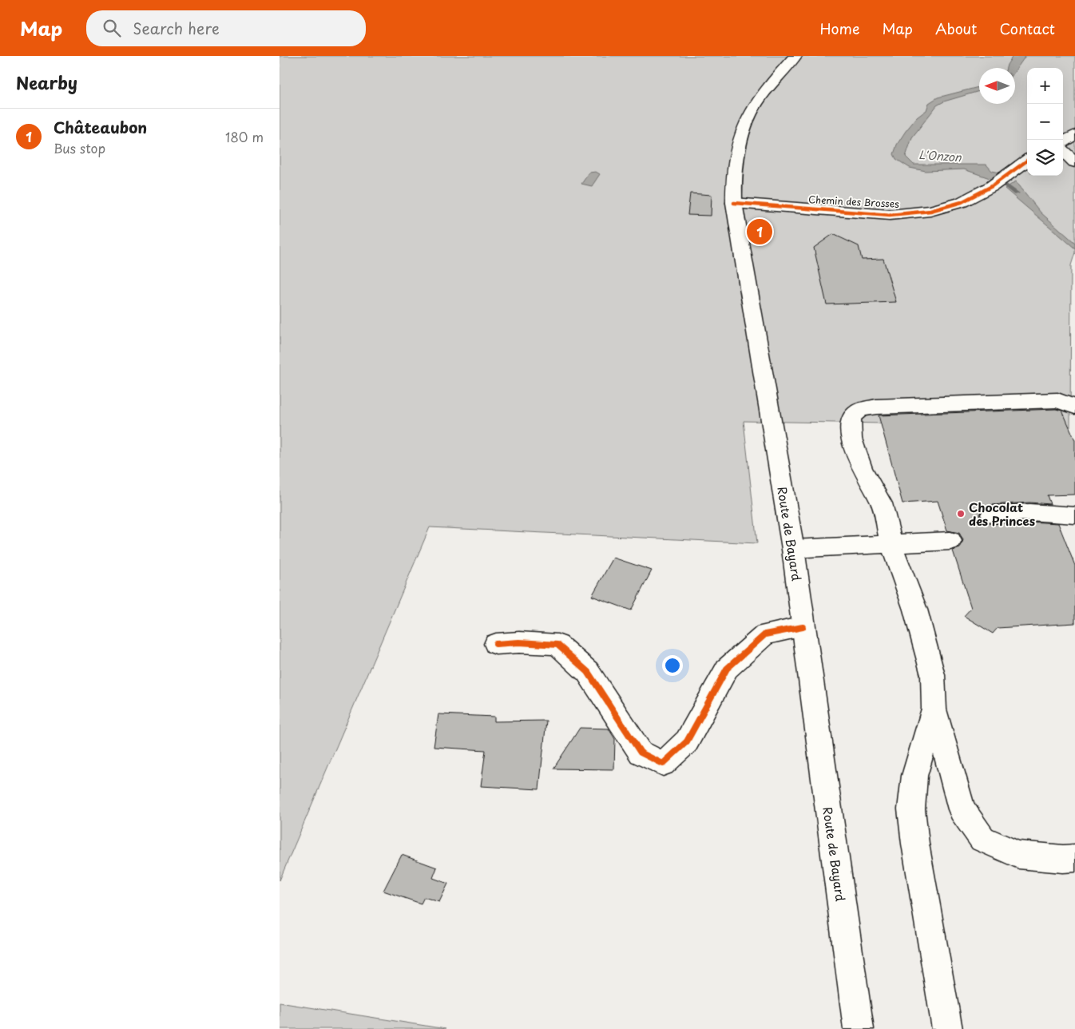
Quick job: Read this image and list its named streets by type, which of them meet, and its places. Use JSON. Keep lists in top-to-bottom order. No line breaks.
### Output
{"streets":{"main road":["Chemin des Brosses","Route de Bayard"]},"crossings":[["Chemin des Brosses","Route de Bayard"]],"water":["L'Onzon"],"places":["Chocolat des Princes"],"north":"left","page":{"header":"Map","search":"Search here","nav":["Home","Map","About","Contact"],"heading":"Nearby","map_buttons":["+","−"],"list":[{"mark":"1","name":"Châteaubon","note":"Bus stop","value":"180 m"}],"pins":"1"}}
